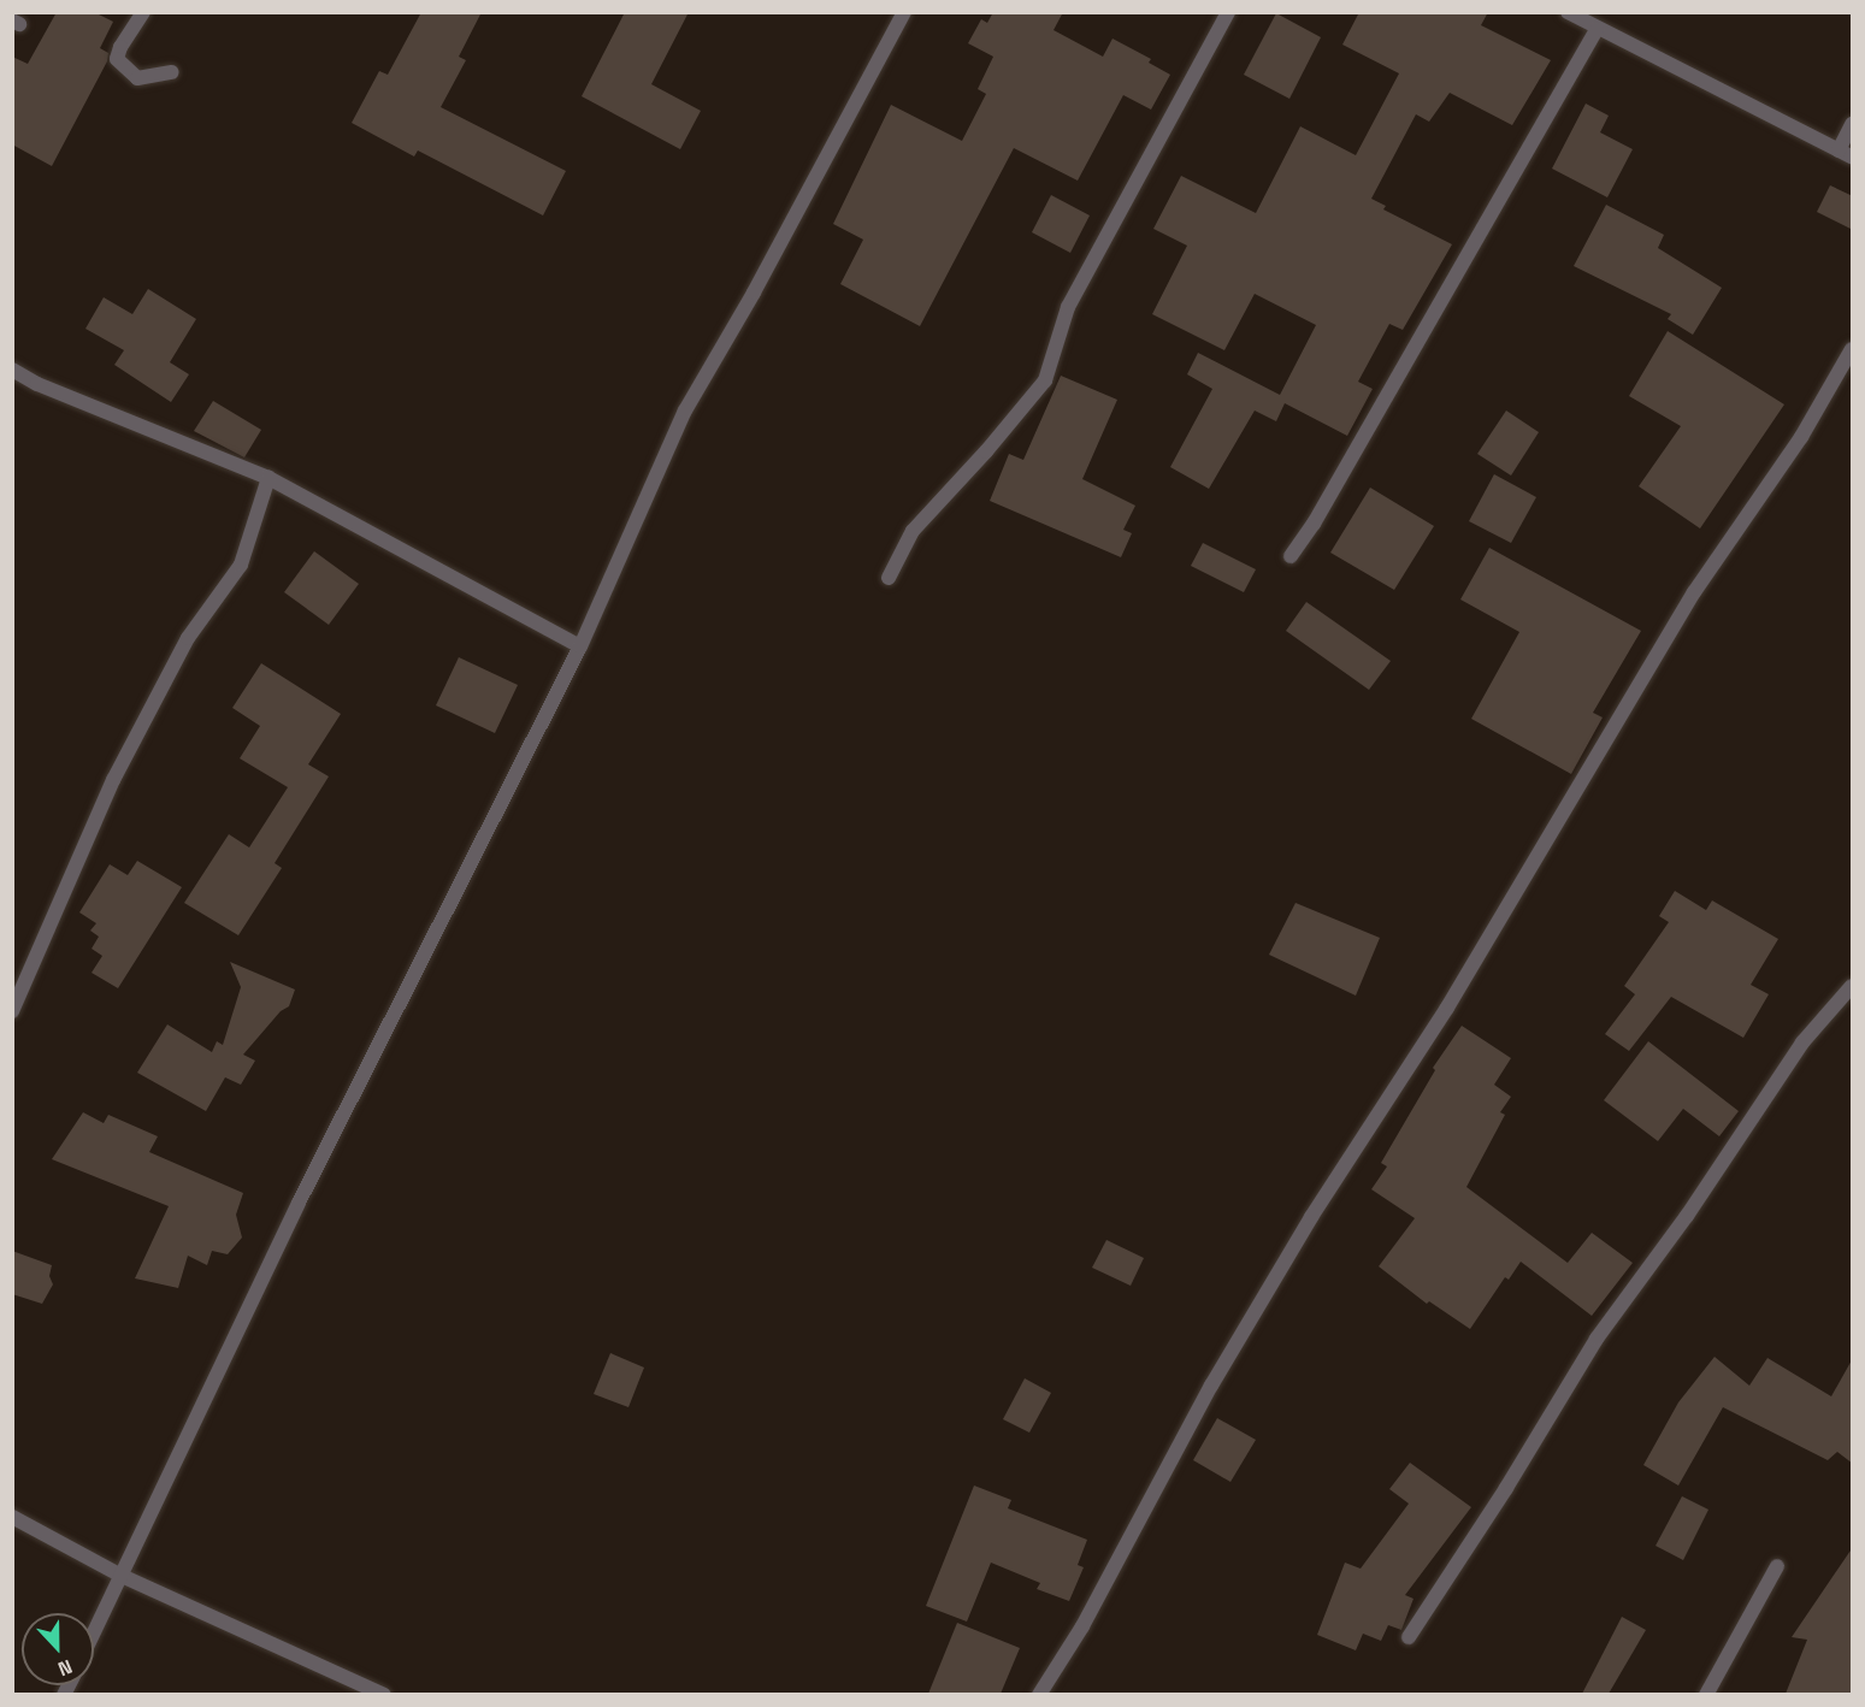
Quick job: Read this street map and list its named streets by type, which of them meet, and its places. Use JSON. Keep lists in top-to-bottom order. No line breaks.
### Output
{"north":"bottom"}
